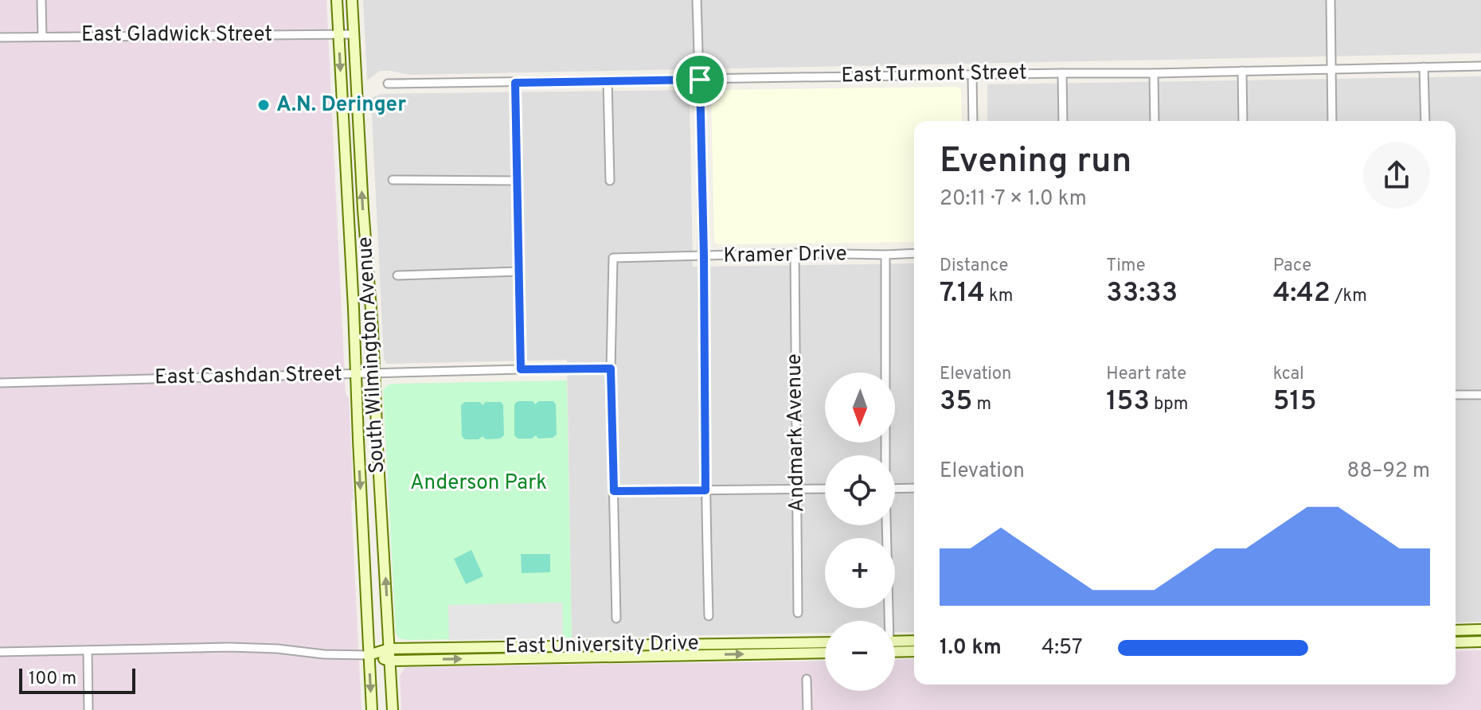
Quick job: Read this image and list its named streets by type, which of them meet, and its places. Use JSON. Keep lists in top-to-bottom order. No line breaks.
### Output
{"streets":{"main road":["South Wilmington Avenue","East University Drive"],"street":["East Gladwick Street","East Turmont Street","Kramer Drive","East Cashdan Street","Andmark Avenue"]},"crossings":[["East Gladwick Street","South Wilmington Avenue"],["Kramer Drive","East Cashdan Street"],["Kramer Drive","Andmark Avenue"],["South Wilmington Avenue","East Cashdan Street"],["South Wilmington Avenue","East University Drive"]],"parks":["Anderson Park"],"places":["A.N. Deringer"],"scale_bar":"100 m","north":"bottom","page":{"heading":["Evening run","20:11 · 7 × 1.0 km"],"stats":[["Distance","7.14 km"],["Time","33:33"],["Pace","4:42 /km"],["Elevation","35 m"],["Heart rate","153 bpm"],["kcal","515"]],"map_buttons":["+","−"],"chart":["Elevation","88–92 m"],"list":[{"name":"1.0 km","note":"4:57"}],"scale":"100 m"}}
